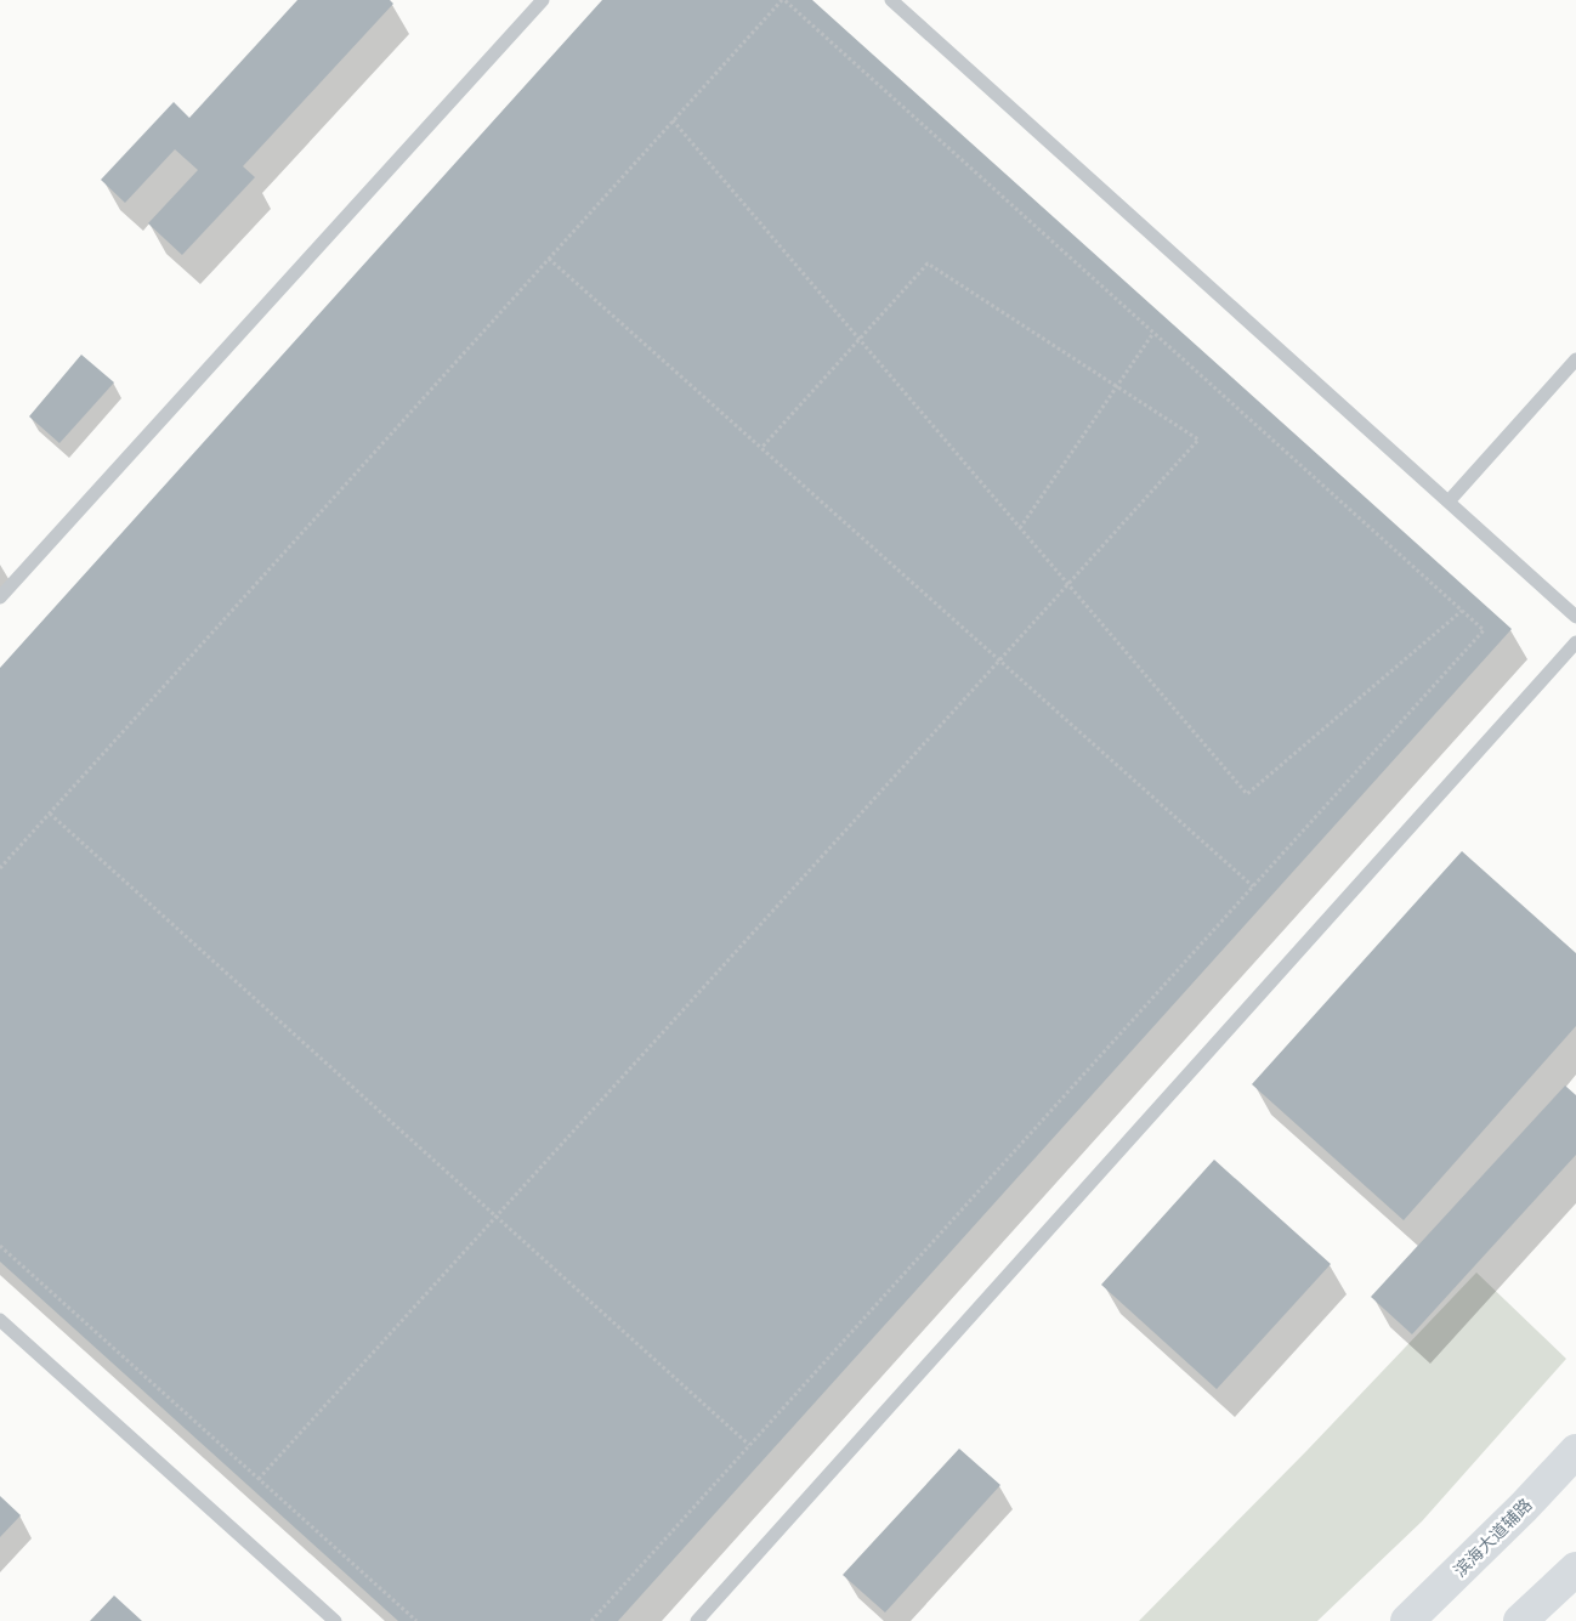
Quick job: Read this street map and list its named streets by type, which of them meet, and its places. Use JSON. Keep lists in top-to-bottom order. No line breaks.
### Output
{"streets":{"main road":["滨海大道辅路"]}}
